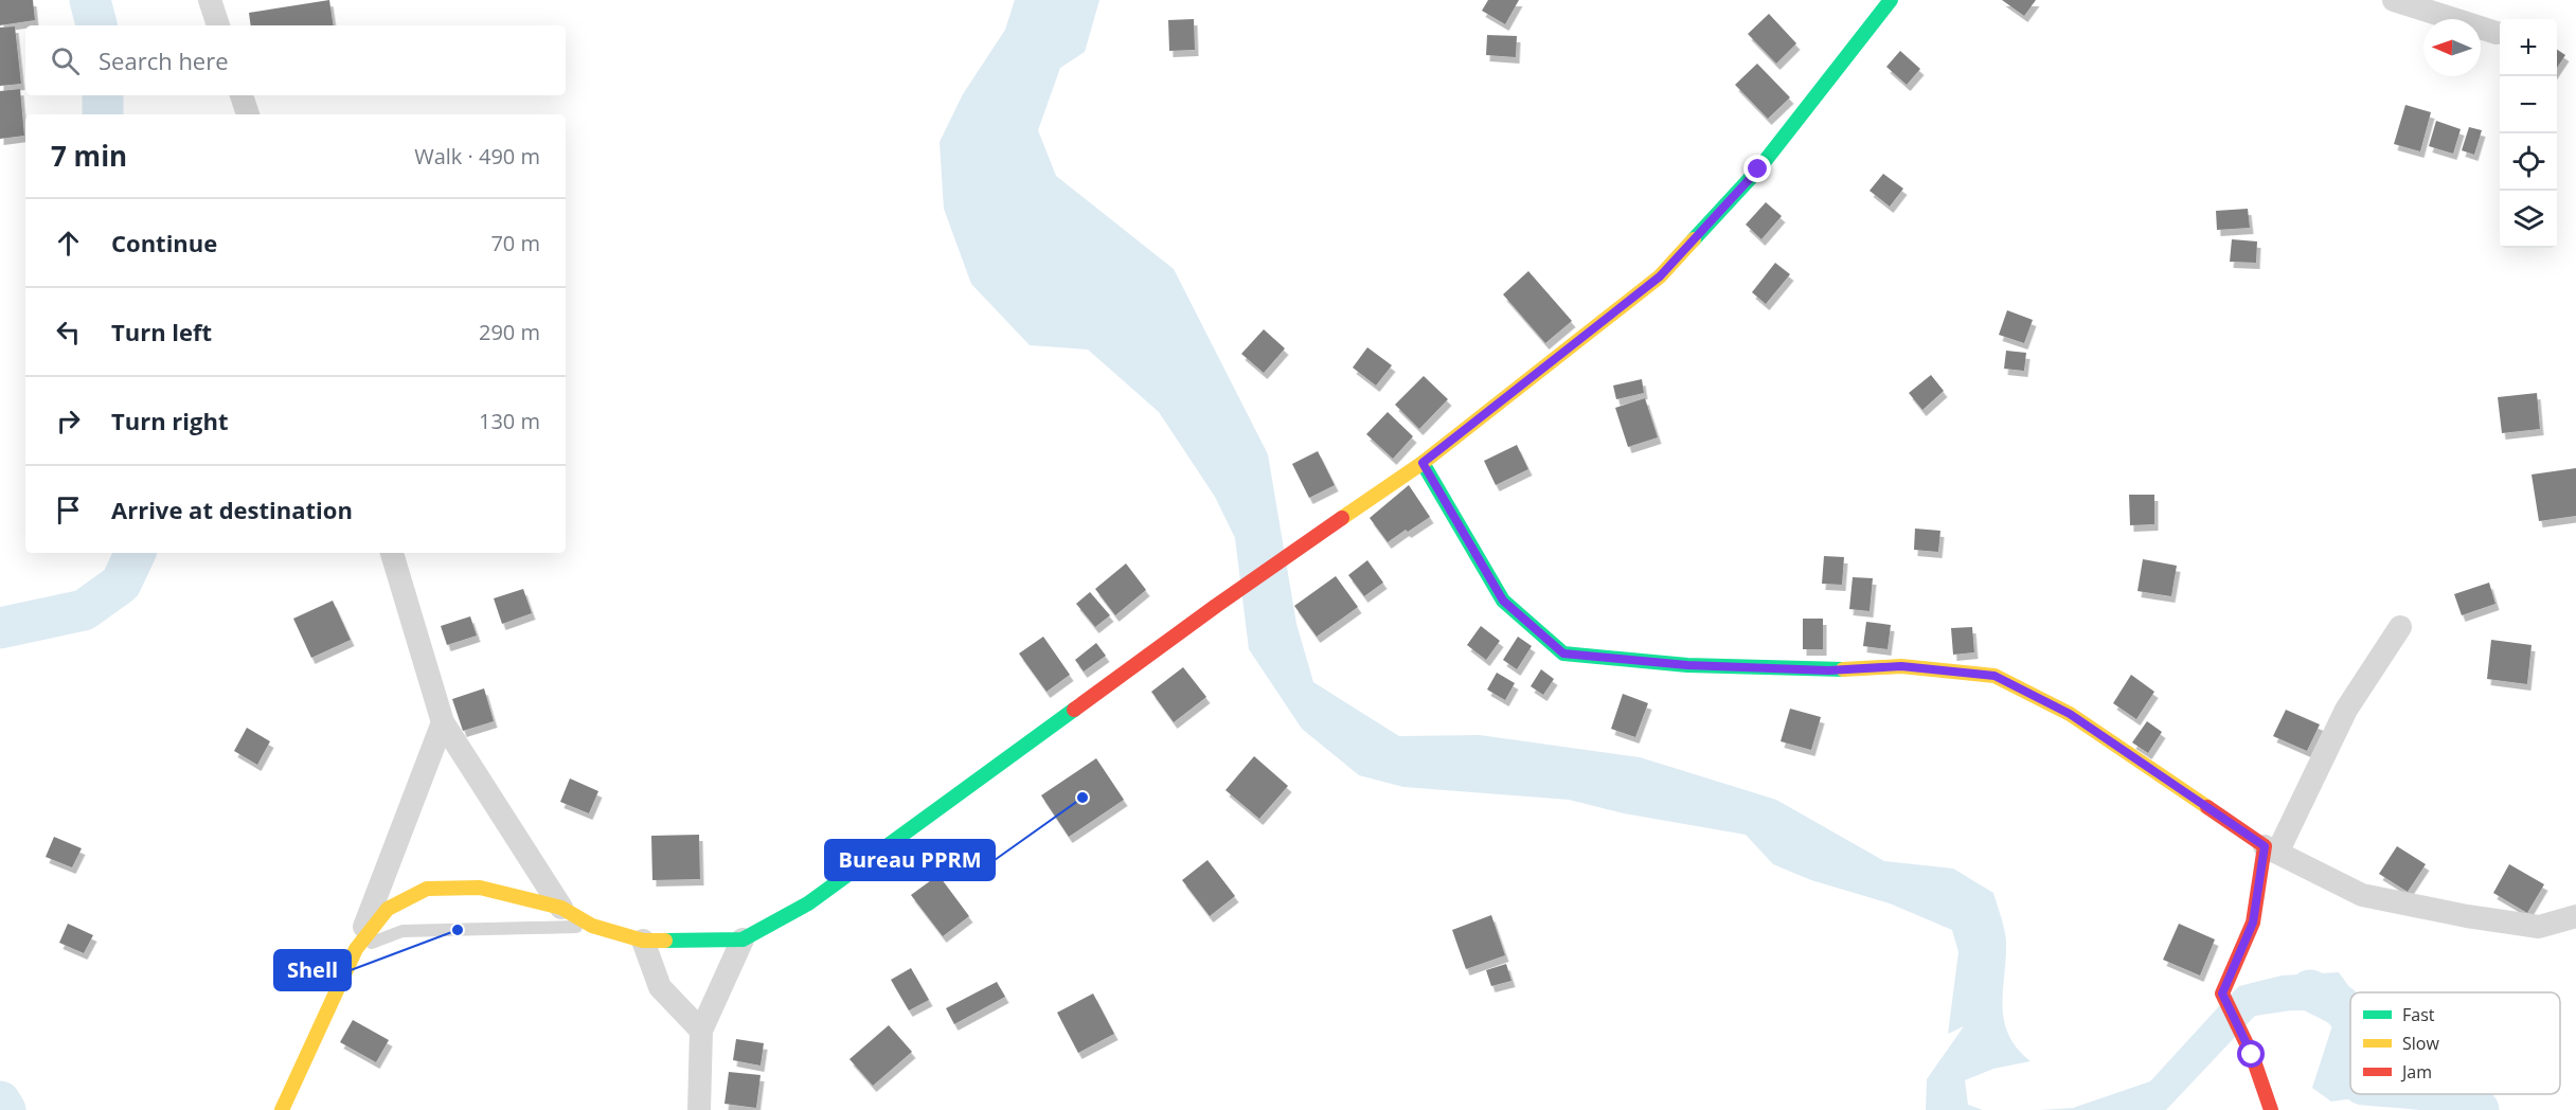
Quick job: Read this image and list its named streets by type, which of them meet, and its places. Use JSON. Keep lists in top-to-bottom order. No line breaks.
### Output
{"places":["Bureau PPRM","Shell"],"legend":["Fast","Slow","Jam"],"north":"left","page":{"map_buttons":["+","−"],"search":"Search here","heading":["7 min","Walk · 490 m"],"list":[["Continue","70 m"],["Turn left","290 m"],["Turn right","130 m"],"Arrive at destination"]}}
